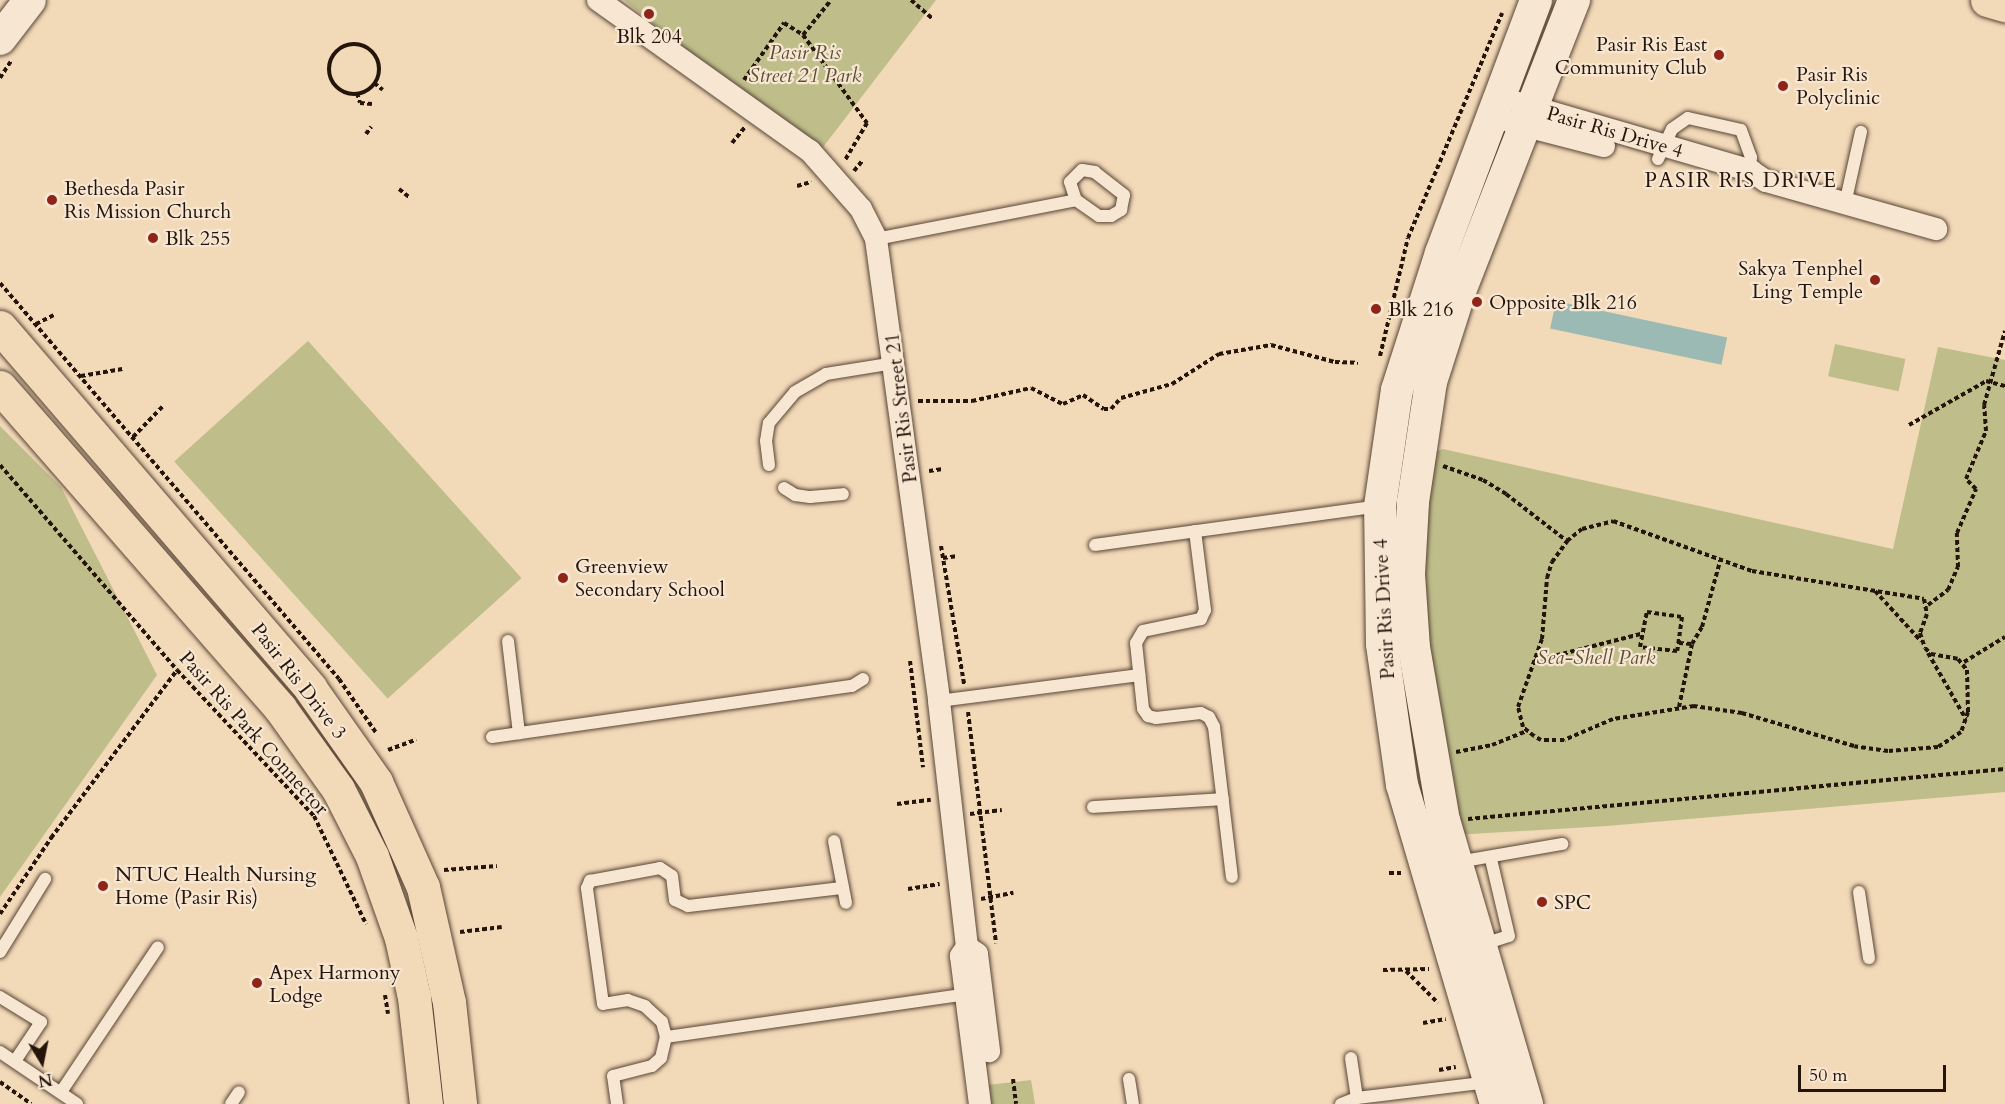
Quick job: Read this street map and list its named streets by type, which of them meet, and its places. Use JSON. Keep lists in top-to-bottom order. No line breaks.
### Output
{"streets":{"main road":["Pasir Ris Drive 3"],"street":["Pasir Ris Drive 4","Pasir Ris Street 21"],"path":["Pasir Ris Park Connector"]},"districts":["PASIR RIS DRIVE"],"parks":["Pasir Ris Street 21 Park","Sea-Shell Park"],"places":["Blk 204","Pasir Ris East Community Club","Pasir Ris Polyclinic","Bethesda Pasir Ris Mission Church","Blk 255","Sakya Tenphel Ling Temple","Opposite Blk 216","Blk 216","Greenview Secondary School","NTUC Health Nursing Home (Pasir Ris)","SPC","Apex Harmony Lodge"],"scale_bar":"50 m","north":"bottom"}
